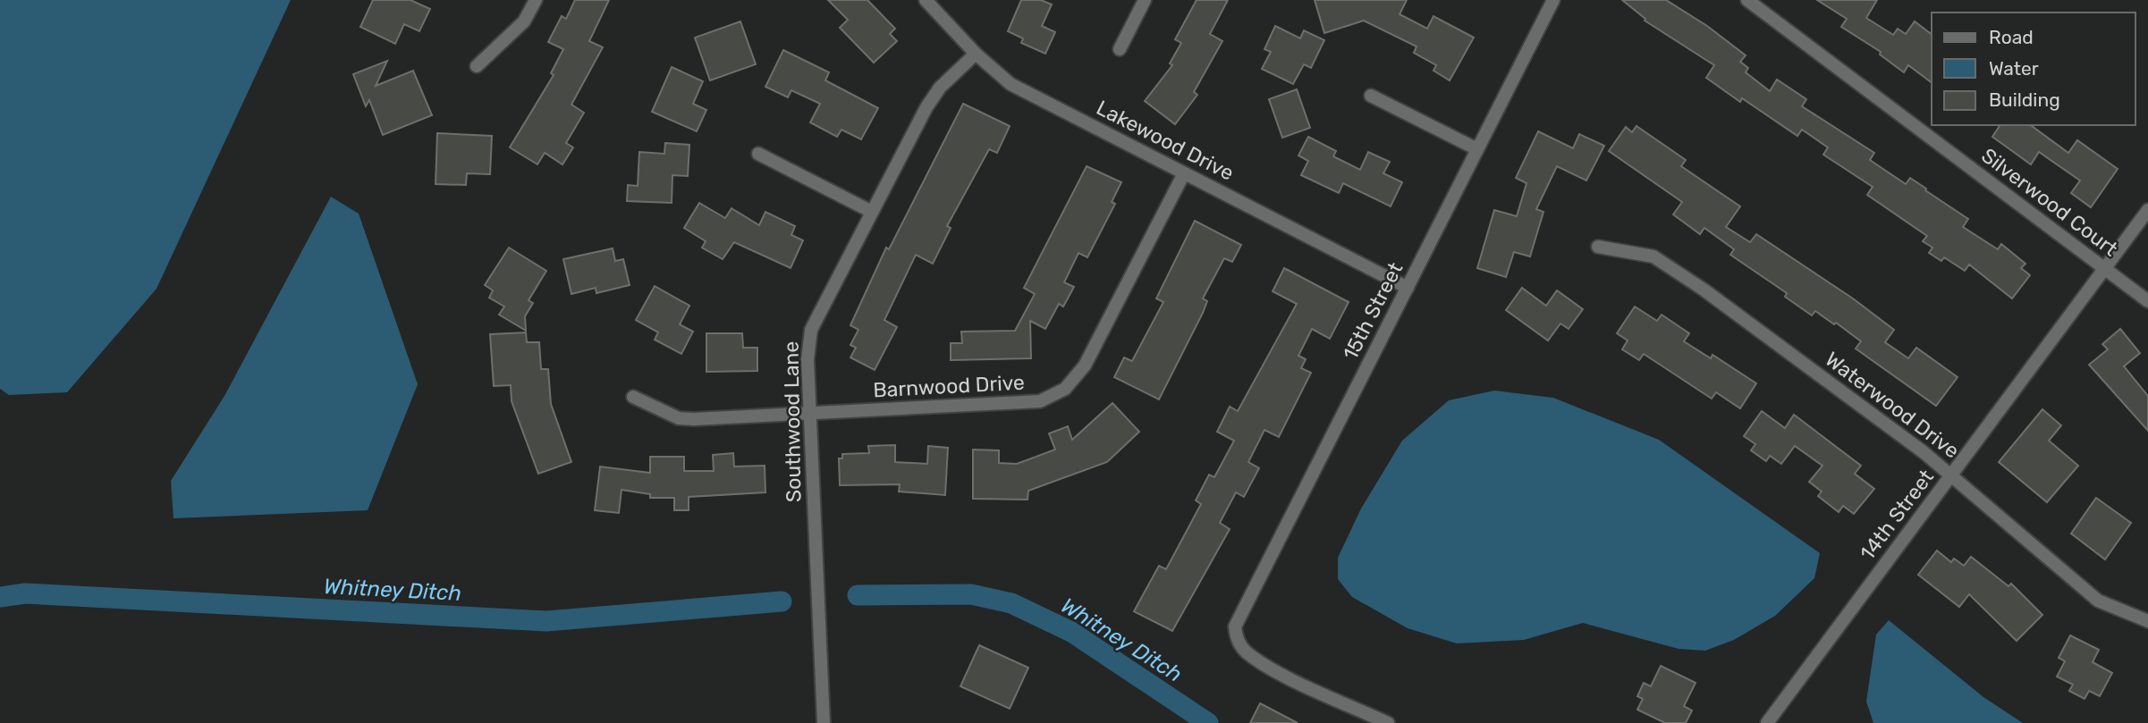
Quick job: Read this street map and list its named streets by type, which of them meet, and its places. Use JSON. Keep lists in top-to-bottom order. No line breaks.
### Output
{"streets":{"street":["Lakewood Drive","Silverwood Court","15th Street","Barnwood Drive","Waterwood Drive","Southwood Lane","14th Street"]},"crossings":[["Lakewood Drive","15th Street"],["Lakewood Drive","Barnwood Drive"],["Lakewood Drive","Southwood Lane"],["Silverwood Court","14th Street"],["Barnwood Drive","Southwood Lane"],["Waterwood Drive","14th Street"]],"water":["Whitney Ditch"],"legend":["Road","Water","Building"]}
